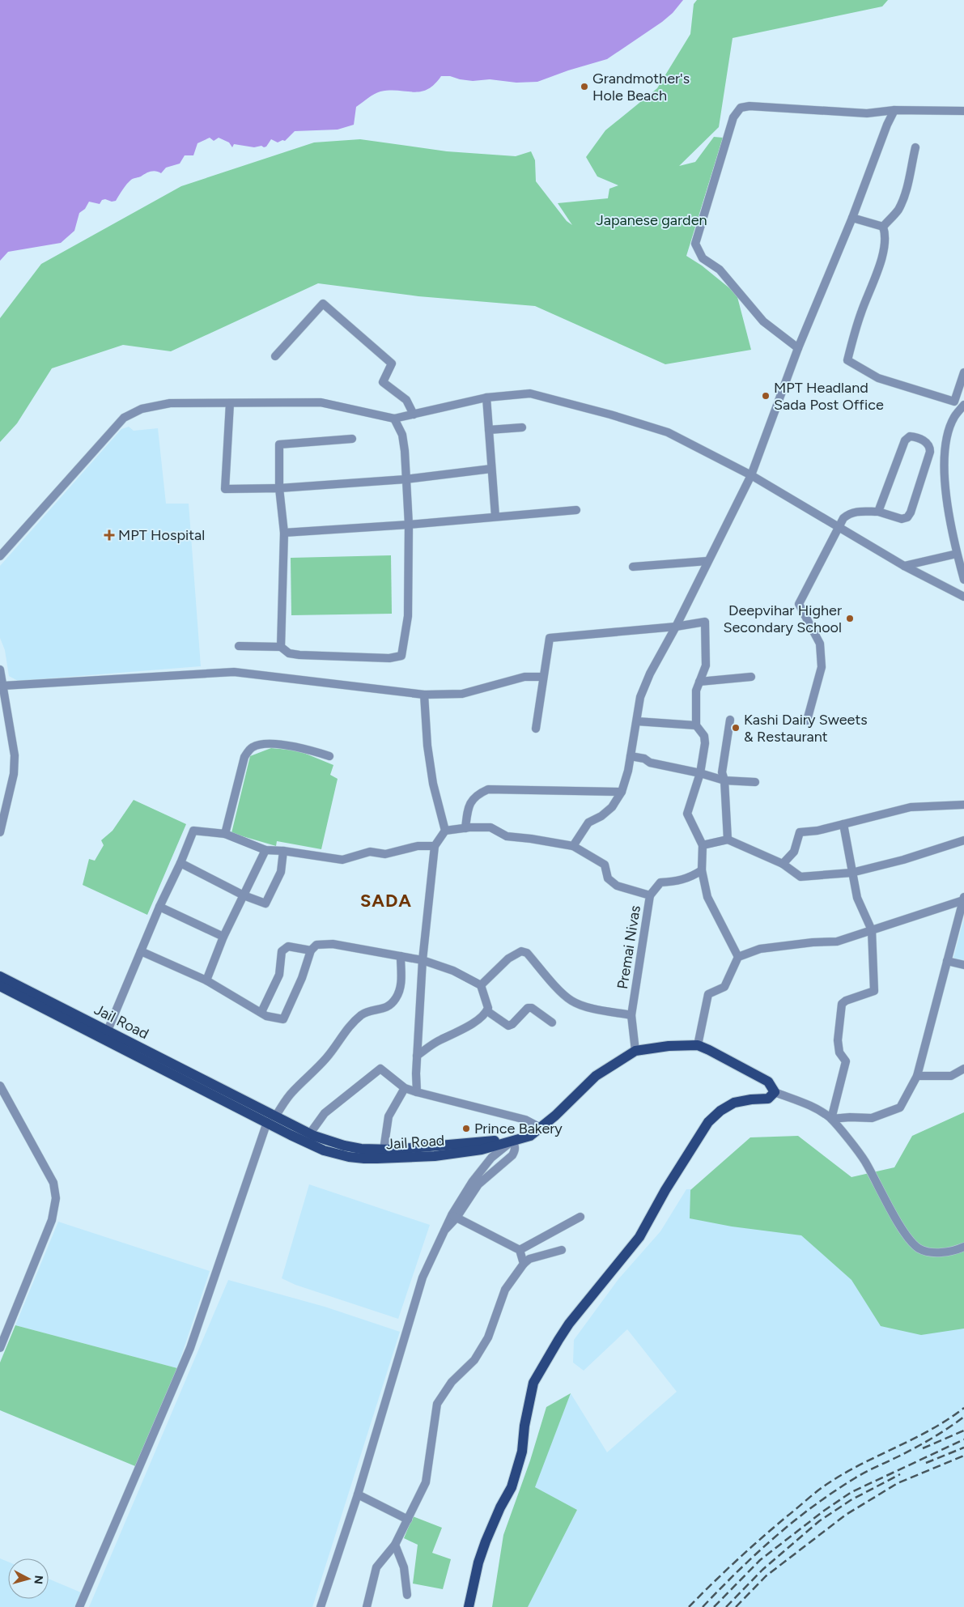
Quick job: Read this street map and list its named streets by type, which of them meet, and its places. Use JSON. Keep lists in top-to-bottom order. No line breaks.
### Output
{"streets":{"main road":["Jail Road"],"street":["Premai Nivas"]},"districts":["SADA"],"parks":["Japanese garden"],"places":{"other":["Grandmother's Hole Beach","MPT Headland Sada Post Office","Deepvihar Higher Secondary School","Kashi Dairy Sweets & Restaurant","Prince Bakery"],"health":["MPT Hospital"]},"north":"right"}
